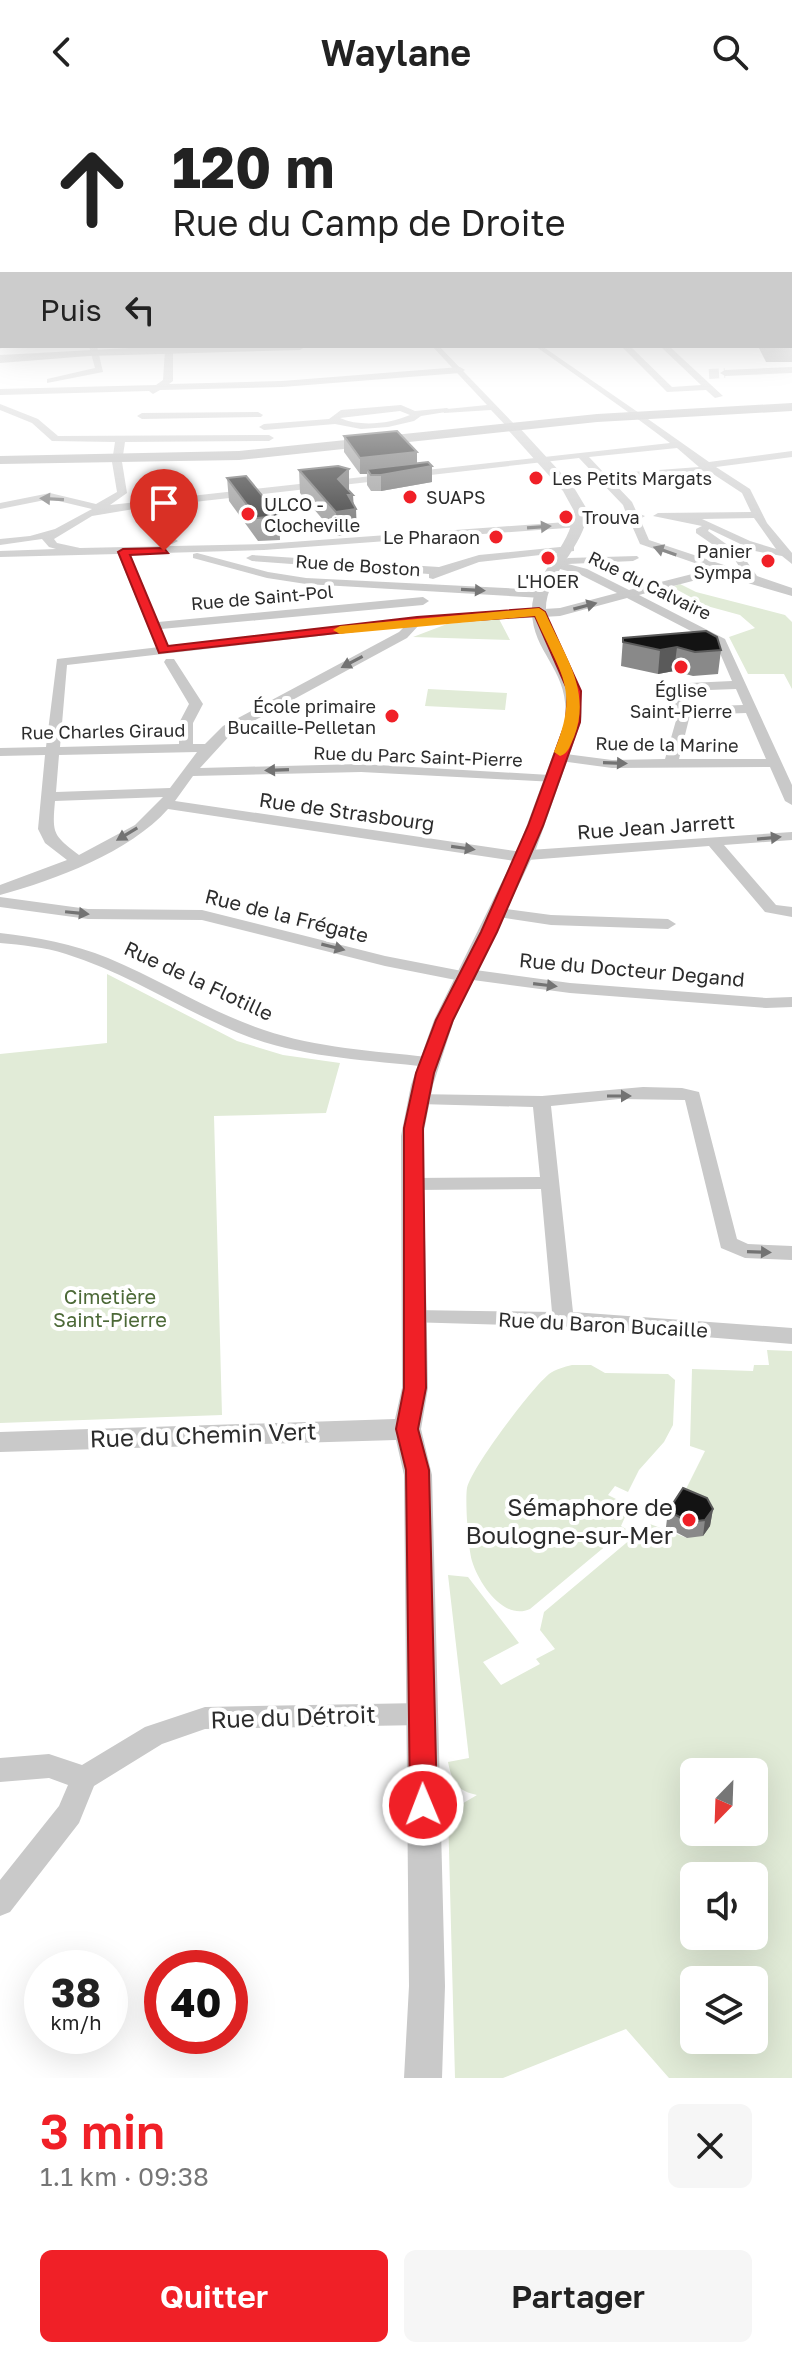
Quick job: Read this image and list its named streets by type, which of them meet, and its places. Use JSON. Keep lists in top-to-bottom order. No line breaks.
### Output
{"streets":{"street":["Rue de Boston","Rue du Calvaire","Rue de Saint-Pol","Rue Charles Giraud","Rue de la Marine","Rue du Parc Saint-Pierre","Rue de Strasbourg","Rue Jean Jarrett","Rue de la Frégate","Rue du Docteur Degand","Rue de la Flotille","Rue du Baron Bucaille","Rue du Chemin Vert","Rue du Détroit"]},"crossings":[["Rue de Strasbourg","Rue Jean Jarrett"],["Rue de la Frégate","Rue du Docteur Degand"]],"one_way":["Rue de Strasbourg","Rue de la Frégate"],"parks":["Cimetière Saint-Pierre"],"places":["Les Petits Margats","SUAPS","ULCO - Clocheville","Trouva","Le Pharaon","L'HOER","Panier Sympa","Église Saint-Pierre","École primaire Bucaille-Pelletan","Sémaphore de Boulogne-sur-Mer"],"north":"bottom left","page":{"header":"Waylane","turn":["120 m","Rue du Camp de Droite"],"then":"Puis","speed":"38 km/h","limit":"40","heading":["3 min","1.1 km · 09:38"],"buttons":["Quitter","Partager"]}}
